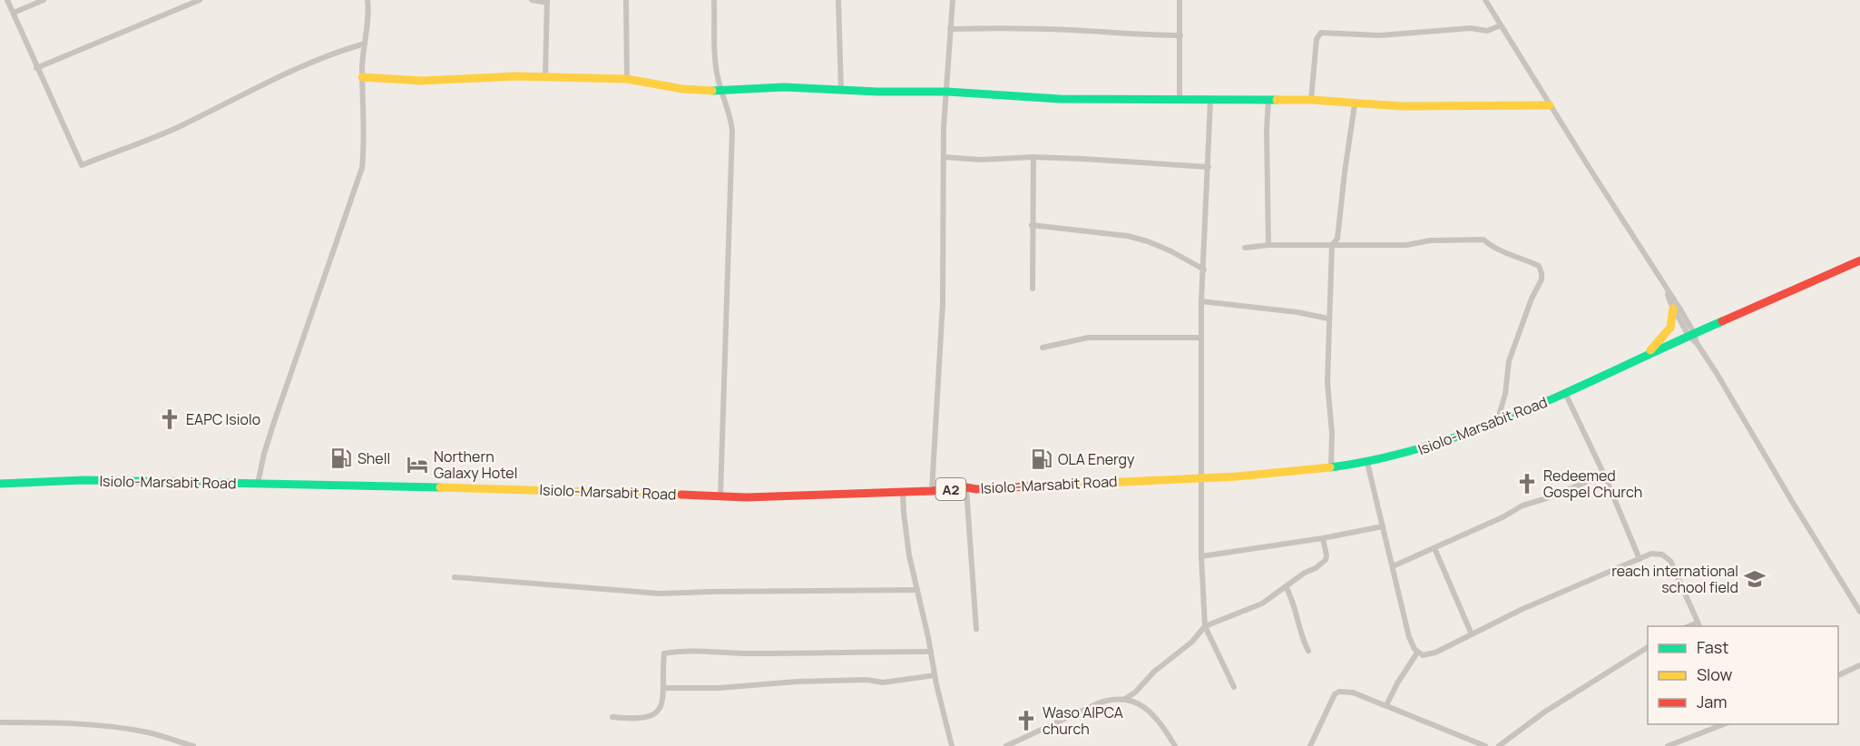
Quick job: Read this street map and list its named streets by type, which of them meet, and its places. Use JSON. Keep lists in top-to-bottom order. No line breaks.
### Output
{"streets":{"main road":["Isiolo-Marsabit Road","A2"]},"places":{"church":["EAPC Isiolo","Redeemed Gospel Church","Waso AIPCA church"],"fuel station":["Shell","OLA Energy"],"hotel":["Northern Galaxy Hotel"],"school or university":["reach international school field"]},"legend":["Fast","Slow","Jam"]}
